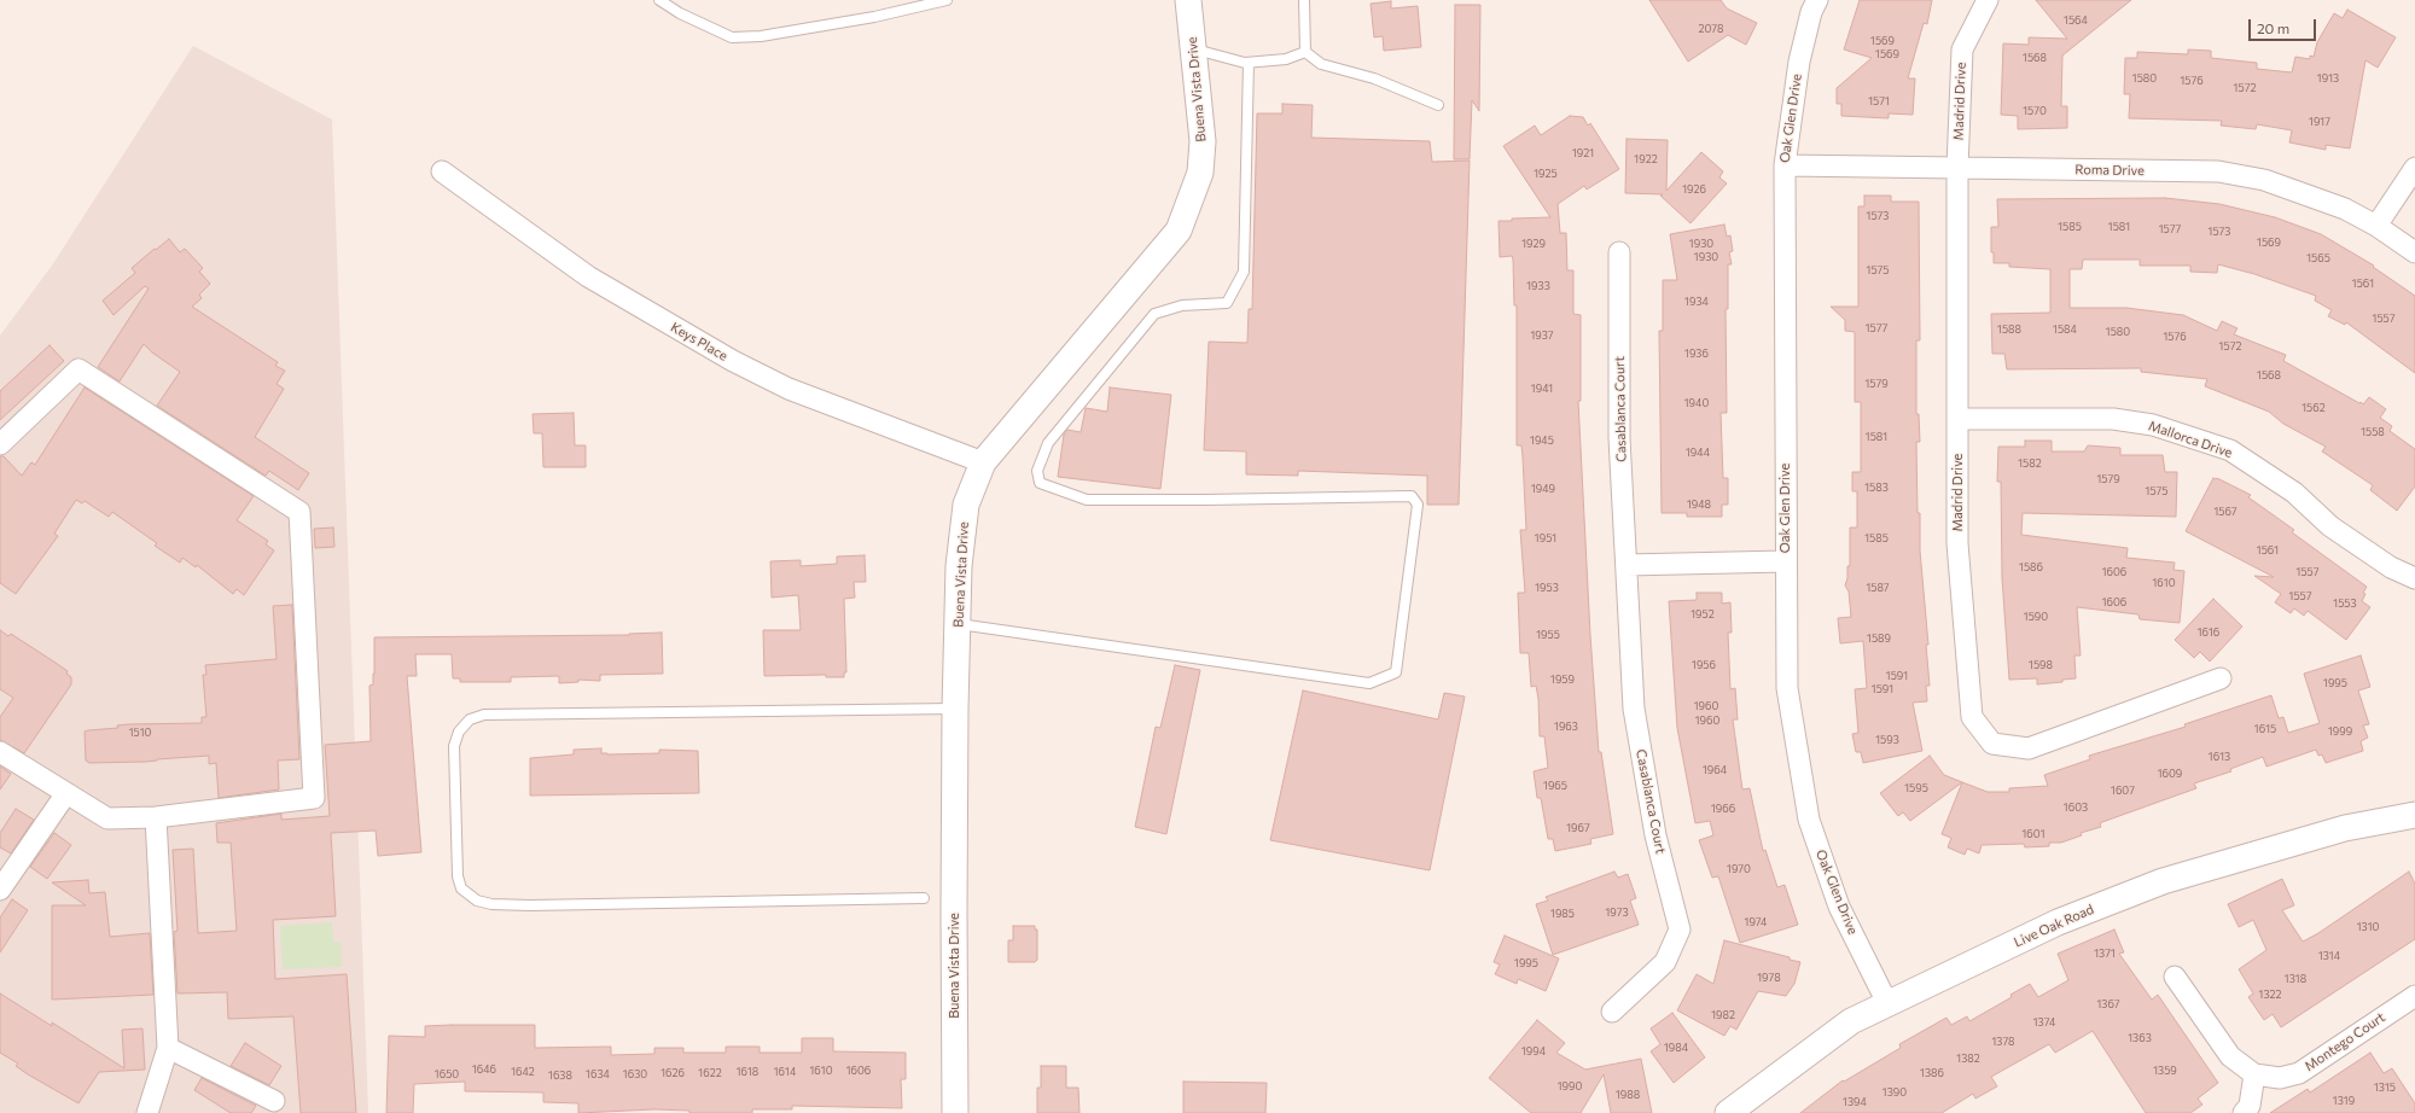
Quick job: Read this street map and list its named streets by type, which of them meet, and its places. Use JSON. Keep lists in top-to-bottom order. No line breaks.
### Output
{"streets":{"street":["Buena Vista Drive","Madrid Drive","Oak Glen Drive","Roma Drive","Keys Place","Casablanca Court","Mallorca Drive","Live Oak Road","Montego Court"]},"crossings":[["Buena Vista Drive","Keys Place"],["Madrid Drive","Roma Drive"],["Madrid Drive","Mallorca Drive"],["Oak Glen Drive","Roma Drive"],["Oak Glen Drive","Live Oak Road"]],"house_numbers":["1564","2078","1569","1569","1568","1580","1913","1576","1572","1571","1570","1917","1921","1922","1925","1926","1573","1585","1581","1577","1573","1569","1929","1930","1930","1565","1575","1561","1933","1934","1557","1577","1588","1584","1580","1937","1576","1572","1936","1568","1579","1941","1940","1562","1558","1581","1945","1944","1582","1579","1583","1949","1575","1948","1567","1951","1585","1561","1586","1606","1557","1610","1953","1587","1557","1606","1553","1952","1590","1616","1955","1589","1956","1598","1591","1959","1995","1591","1960","1960","1963","1615","1999","1510","1593","1613","1964","1609","1965","1595","1607","1603","1966","1967","1601","1970","1973","1985","1974","1310","1371","1314","1995","1978","1318","1322","1367","1982","1374","1363","1378","1984","1994","1382","1646","1610","1606","1359","1642","1618","1614","1626","1622","1386","1650","1634","1630","1638","1990","1315","1390","1988","1319","1394"],"scale_bar":"20 m"}
